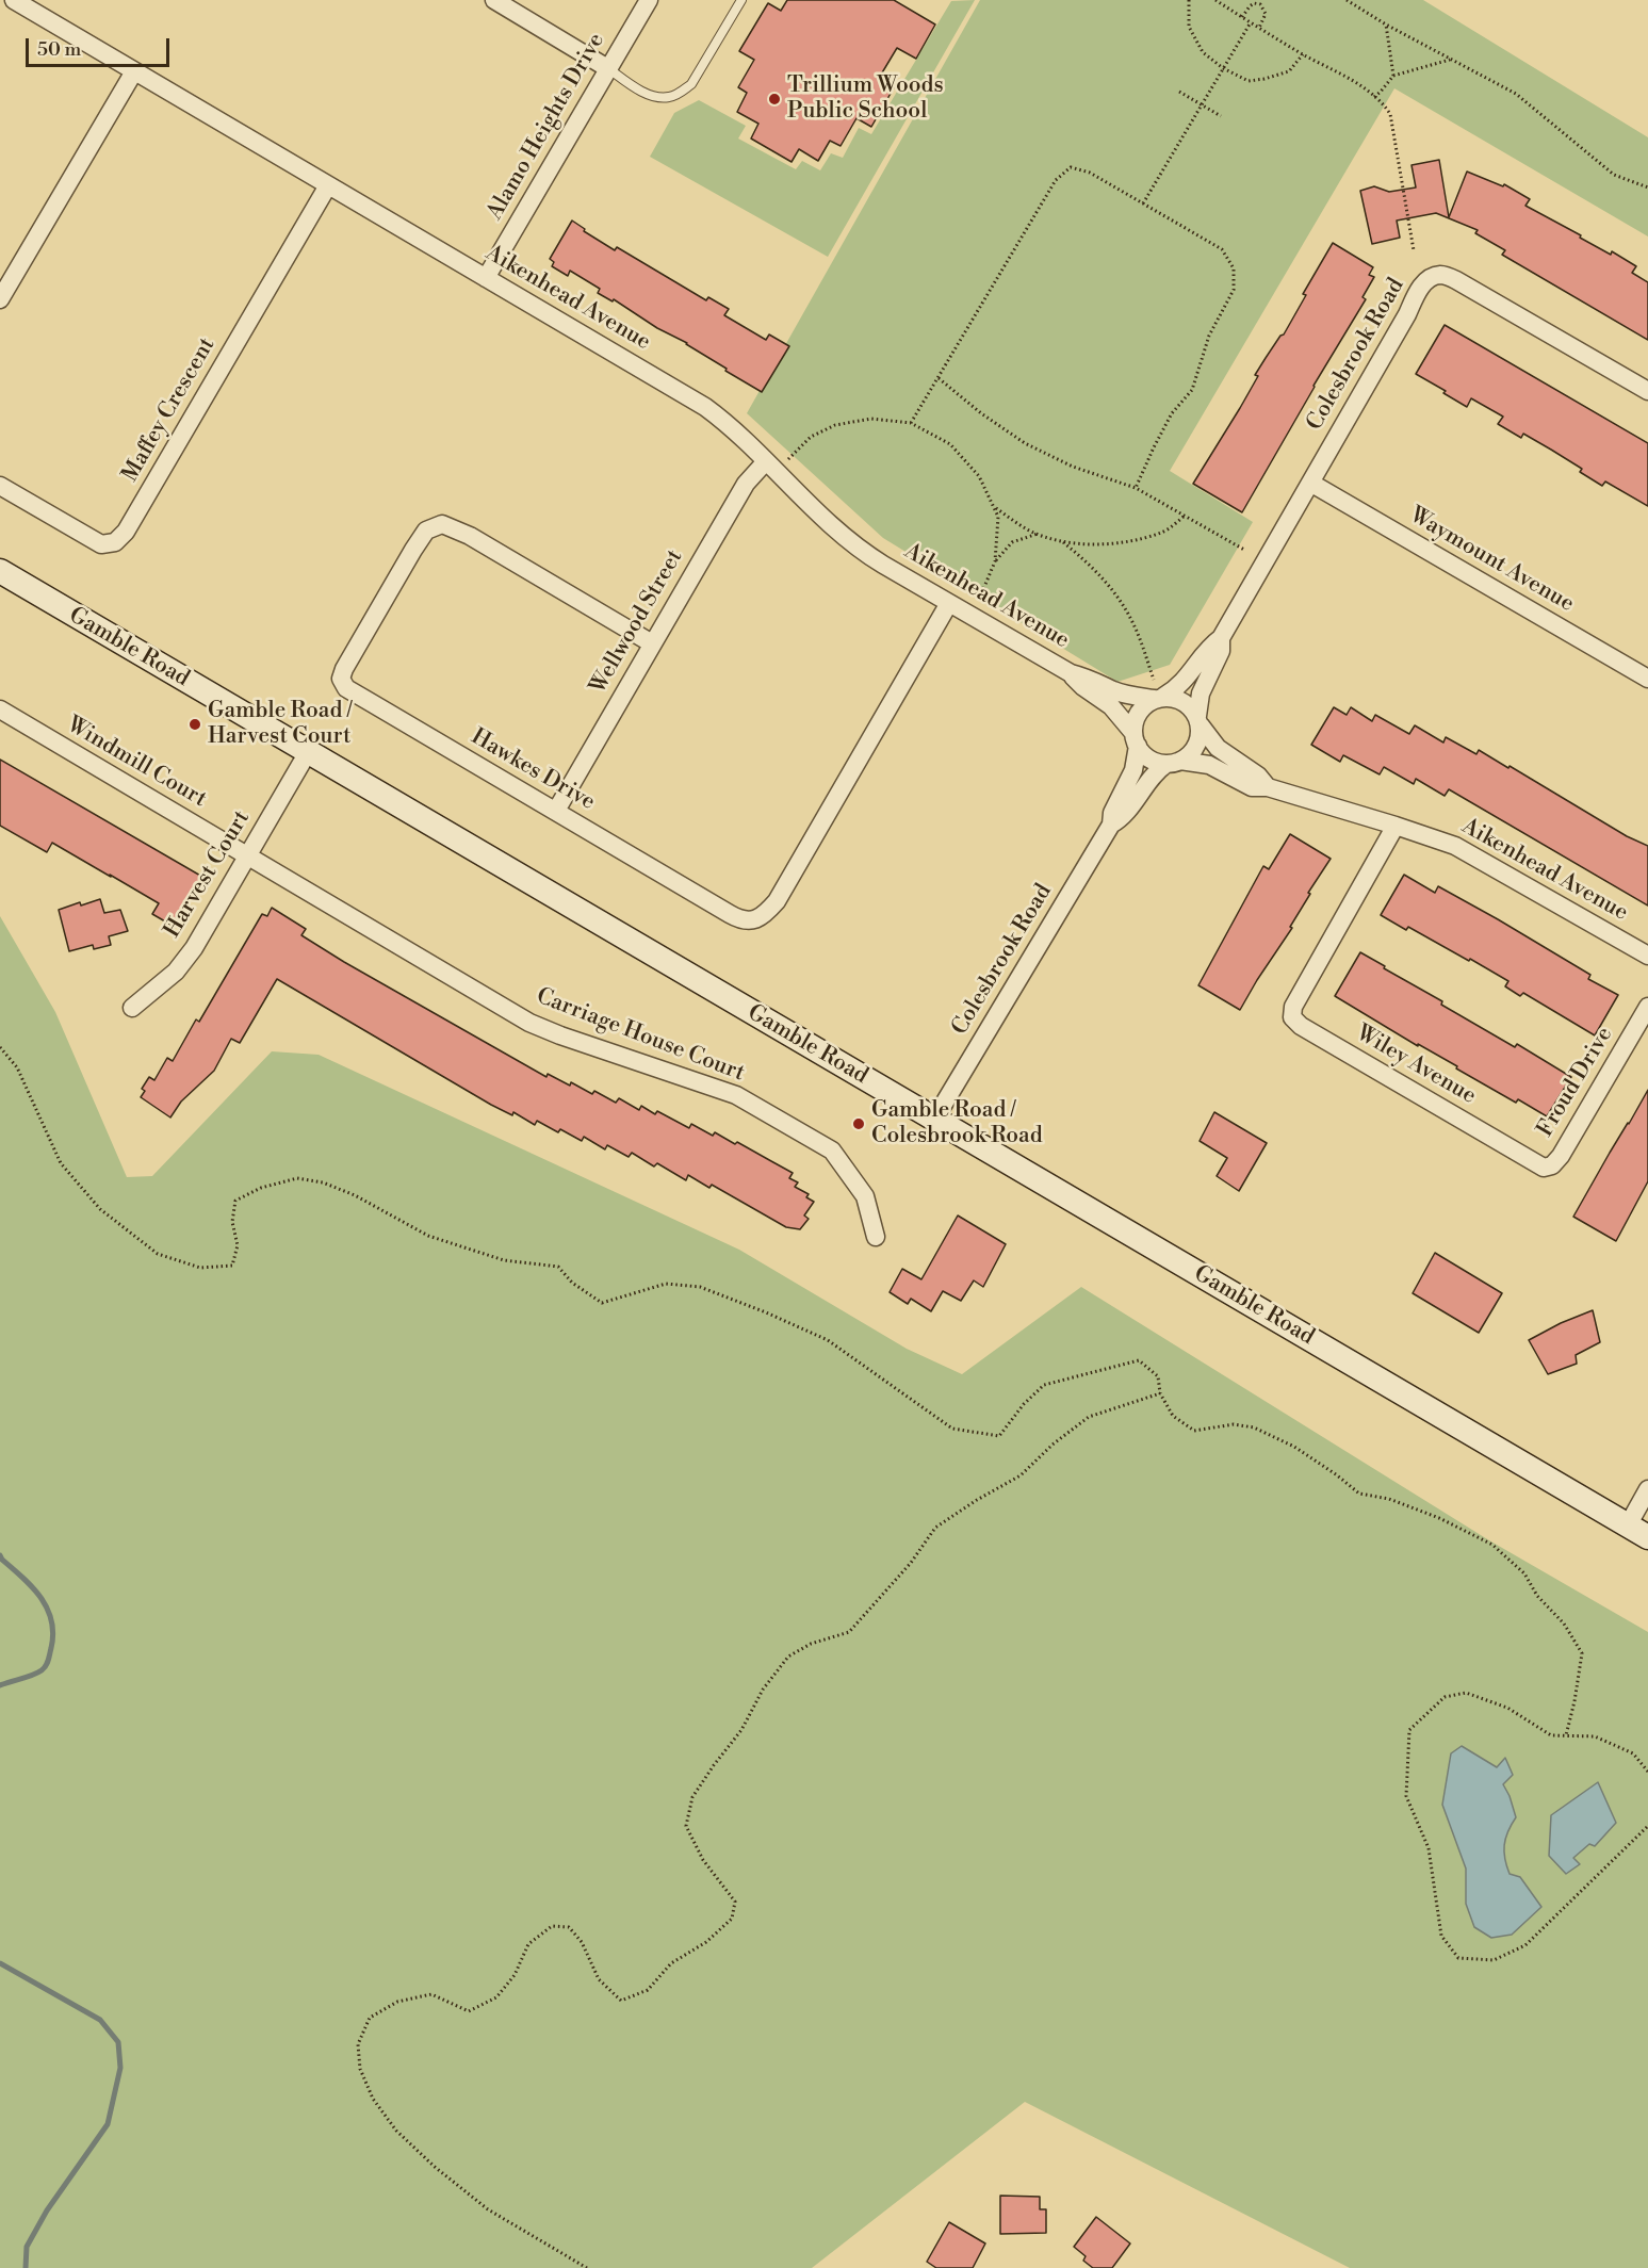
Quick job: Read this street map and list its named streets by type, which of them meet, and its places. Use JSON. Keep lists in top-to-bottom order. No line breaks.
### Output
{"streets":{"main road":["Gamble Road"],"street":["Alamo Heights Drive","Aikenhead Avenue","Colesbrook Road","Maffey Crescent","Waymount Avenue","Wellwood Street","Windmill Court","Hawkes Drive","Harvest Court","Carriage House Court","Wiley Avenue","Froud Drive"]},"crossings":[["Alamo Heights Drive","Aikenhead Avenue"],["Aikenhead Avenue","Colesbrook Road"],["Aikenhead Avenue","Maffey Crescent"],["Aikenhead Avenue","Wellwood Street"],["Aikenhead Avenue","Hawkes Drive"],["Aikenhead Avenue","Wiley Avenue"],["Colesbrook Road","Waymount Avenue"],["Colesbrook Road","Gamble Road"],["Wellwood Street","Hawkes Drive"],["Gamble Road","Harvest Court"],["Windmill Court","Harvest Court"],["Windmill Court","Carriage House Court"],["Harvest Court","Carriage House Court"],["Wiley Avenue","Froud Drive"]],"places":["Trillium Woods Public School","Gamble Road / Harvest Court","Gamble Road / Colesbrook Road"],"scale_bar":"50 m"}
